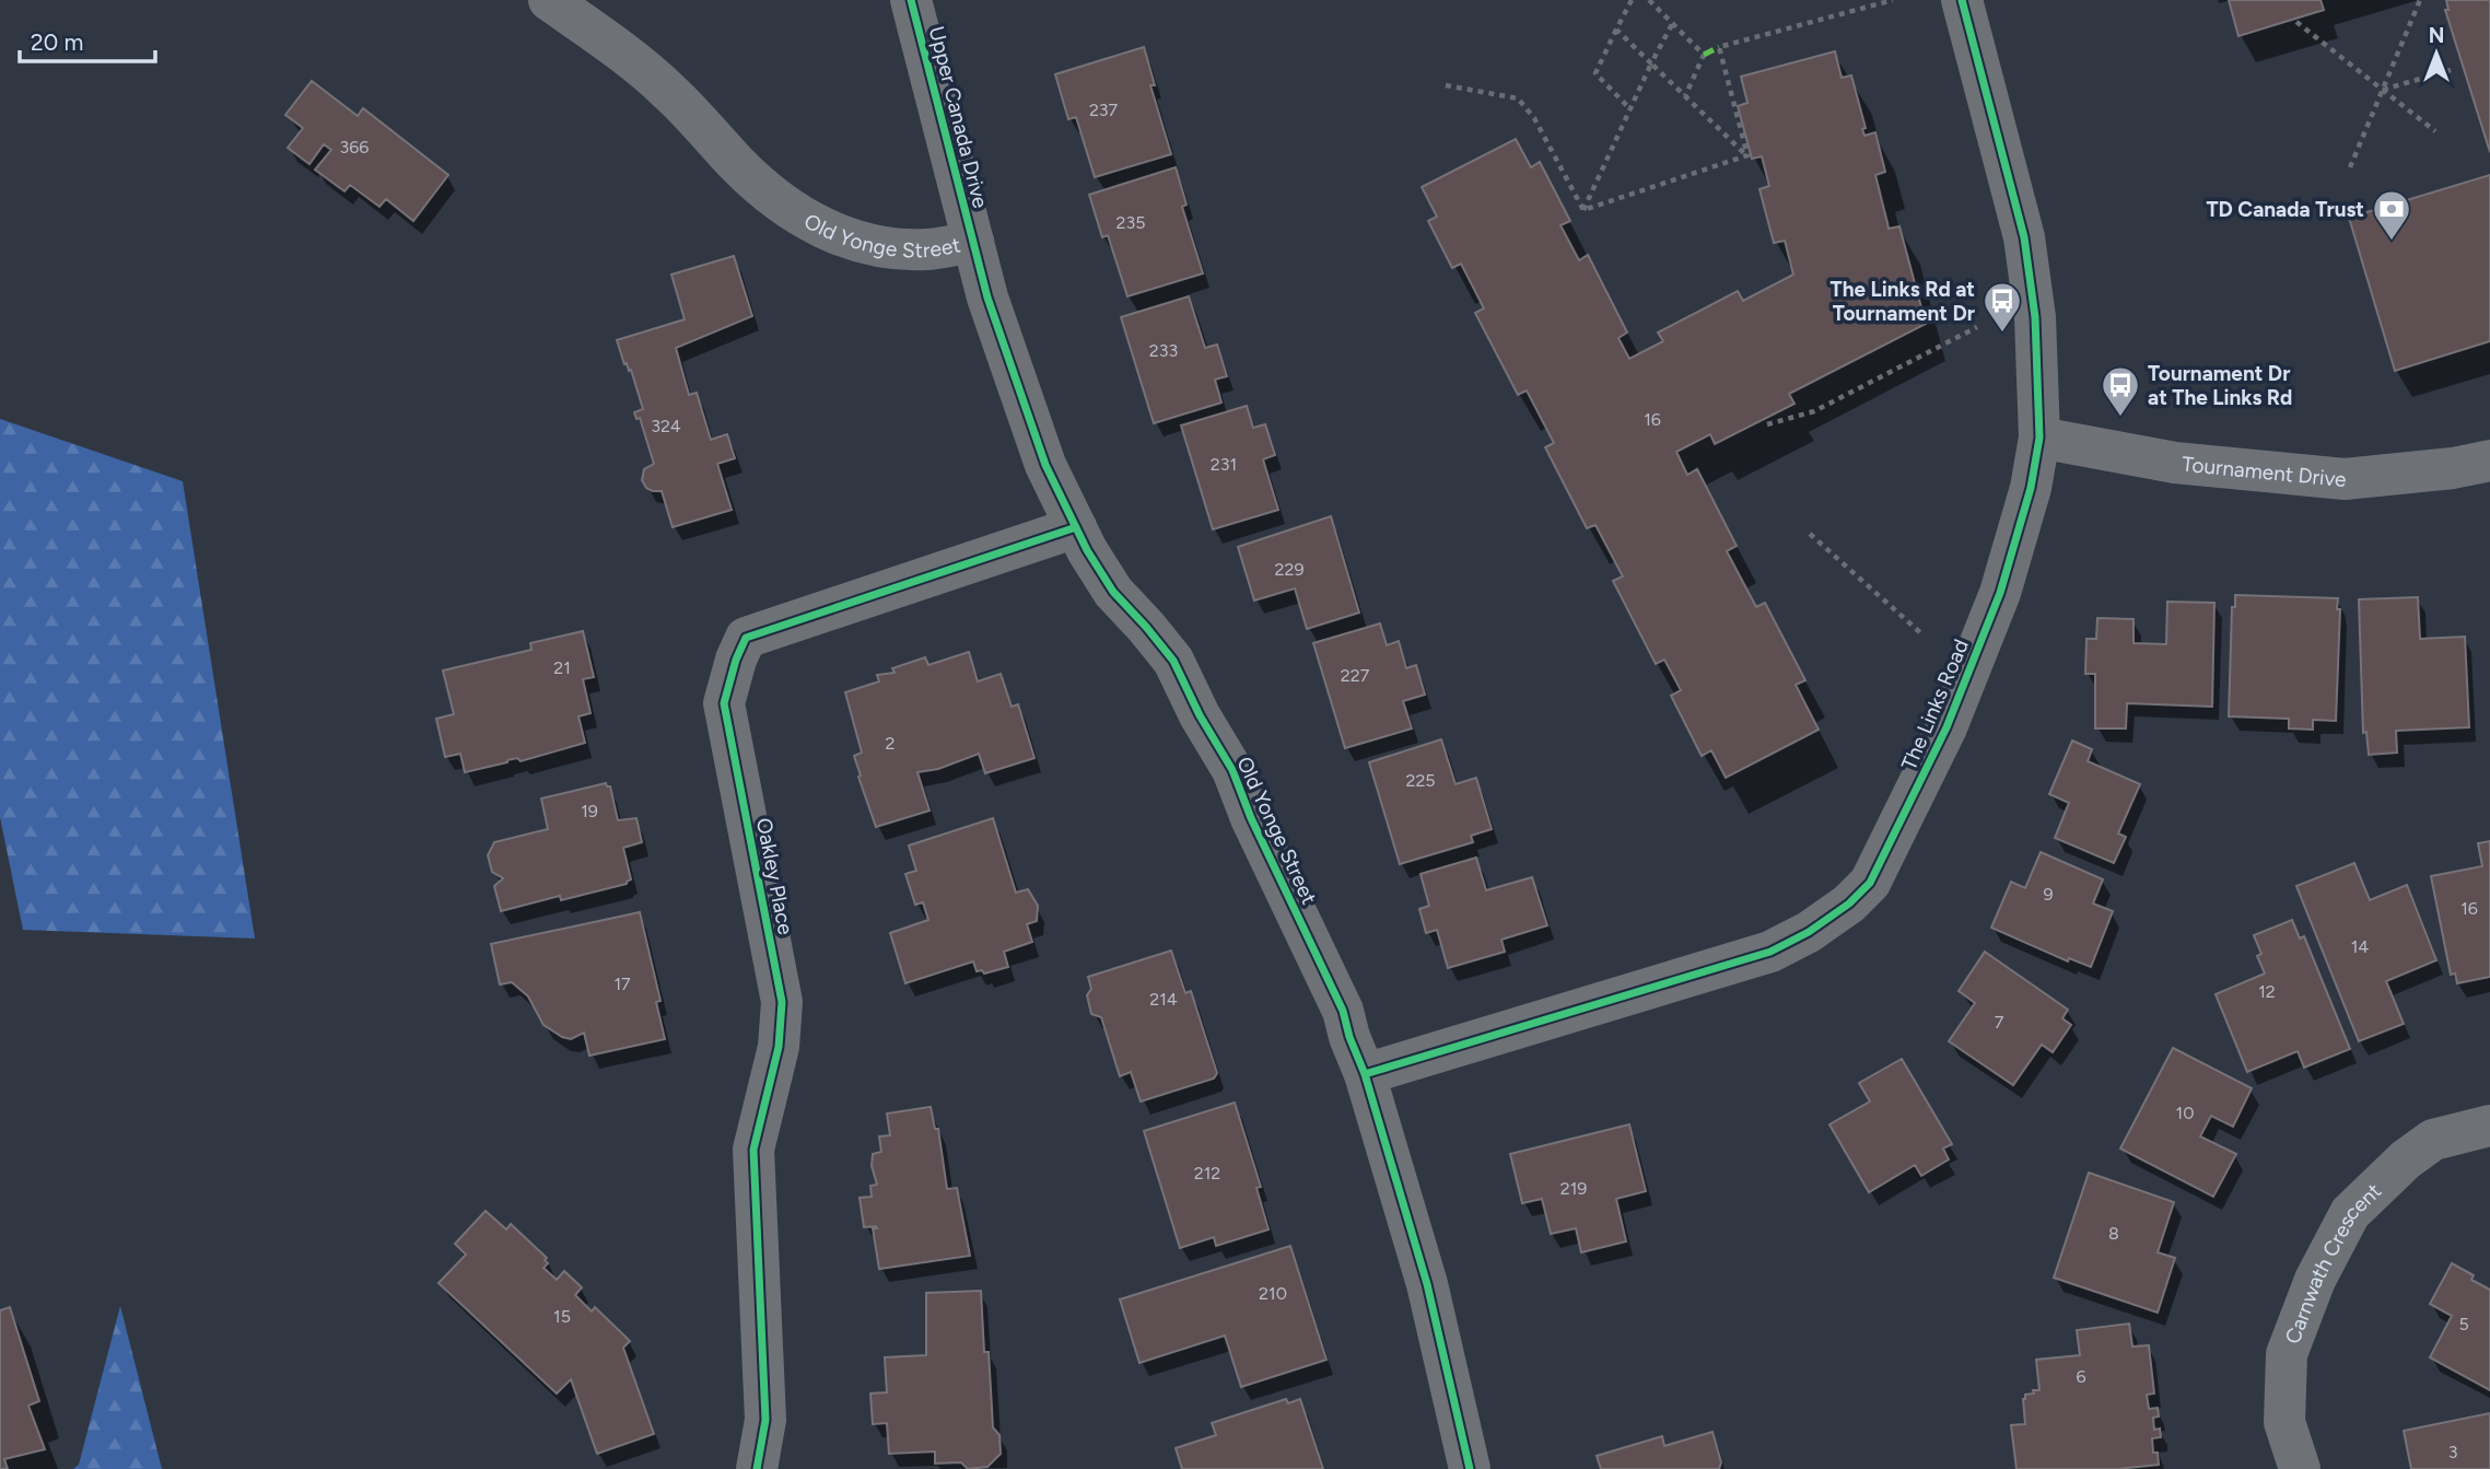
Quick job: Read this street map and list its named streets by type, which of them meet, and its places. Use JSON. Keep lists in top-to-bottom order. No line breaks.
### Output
{"streets":{"street":["Upper Canada Drive","Old Yonge Street","Tournament Drive","The Links Road","Oakley Place","Carnwath Crescent"]},"crossings":[["Upper Canada Drive","Old Yonge Street"],["Old Yonge Street","The Links Road"],["Old Yonge Street","Oakley Place"],["Tournament Drive","The Links Road"]],"places":{"bank":["TD Canada Trust"],"bus stop":["The Links Rd at Tournament Dr","Tournament Dr at The Links Rd"]},"house_numbers":["237","366","235","233","16","324","231","229","21","227","2","225","19","9","16","14","17","12","214","7","10","212","219","8","210","15","5","6","3"],"scale_bar":"20 m","north":"top"}
